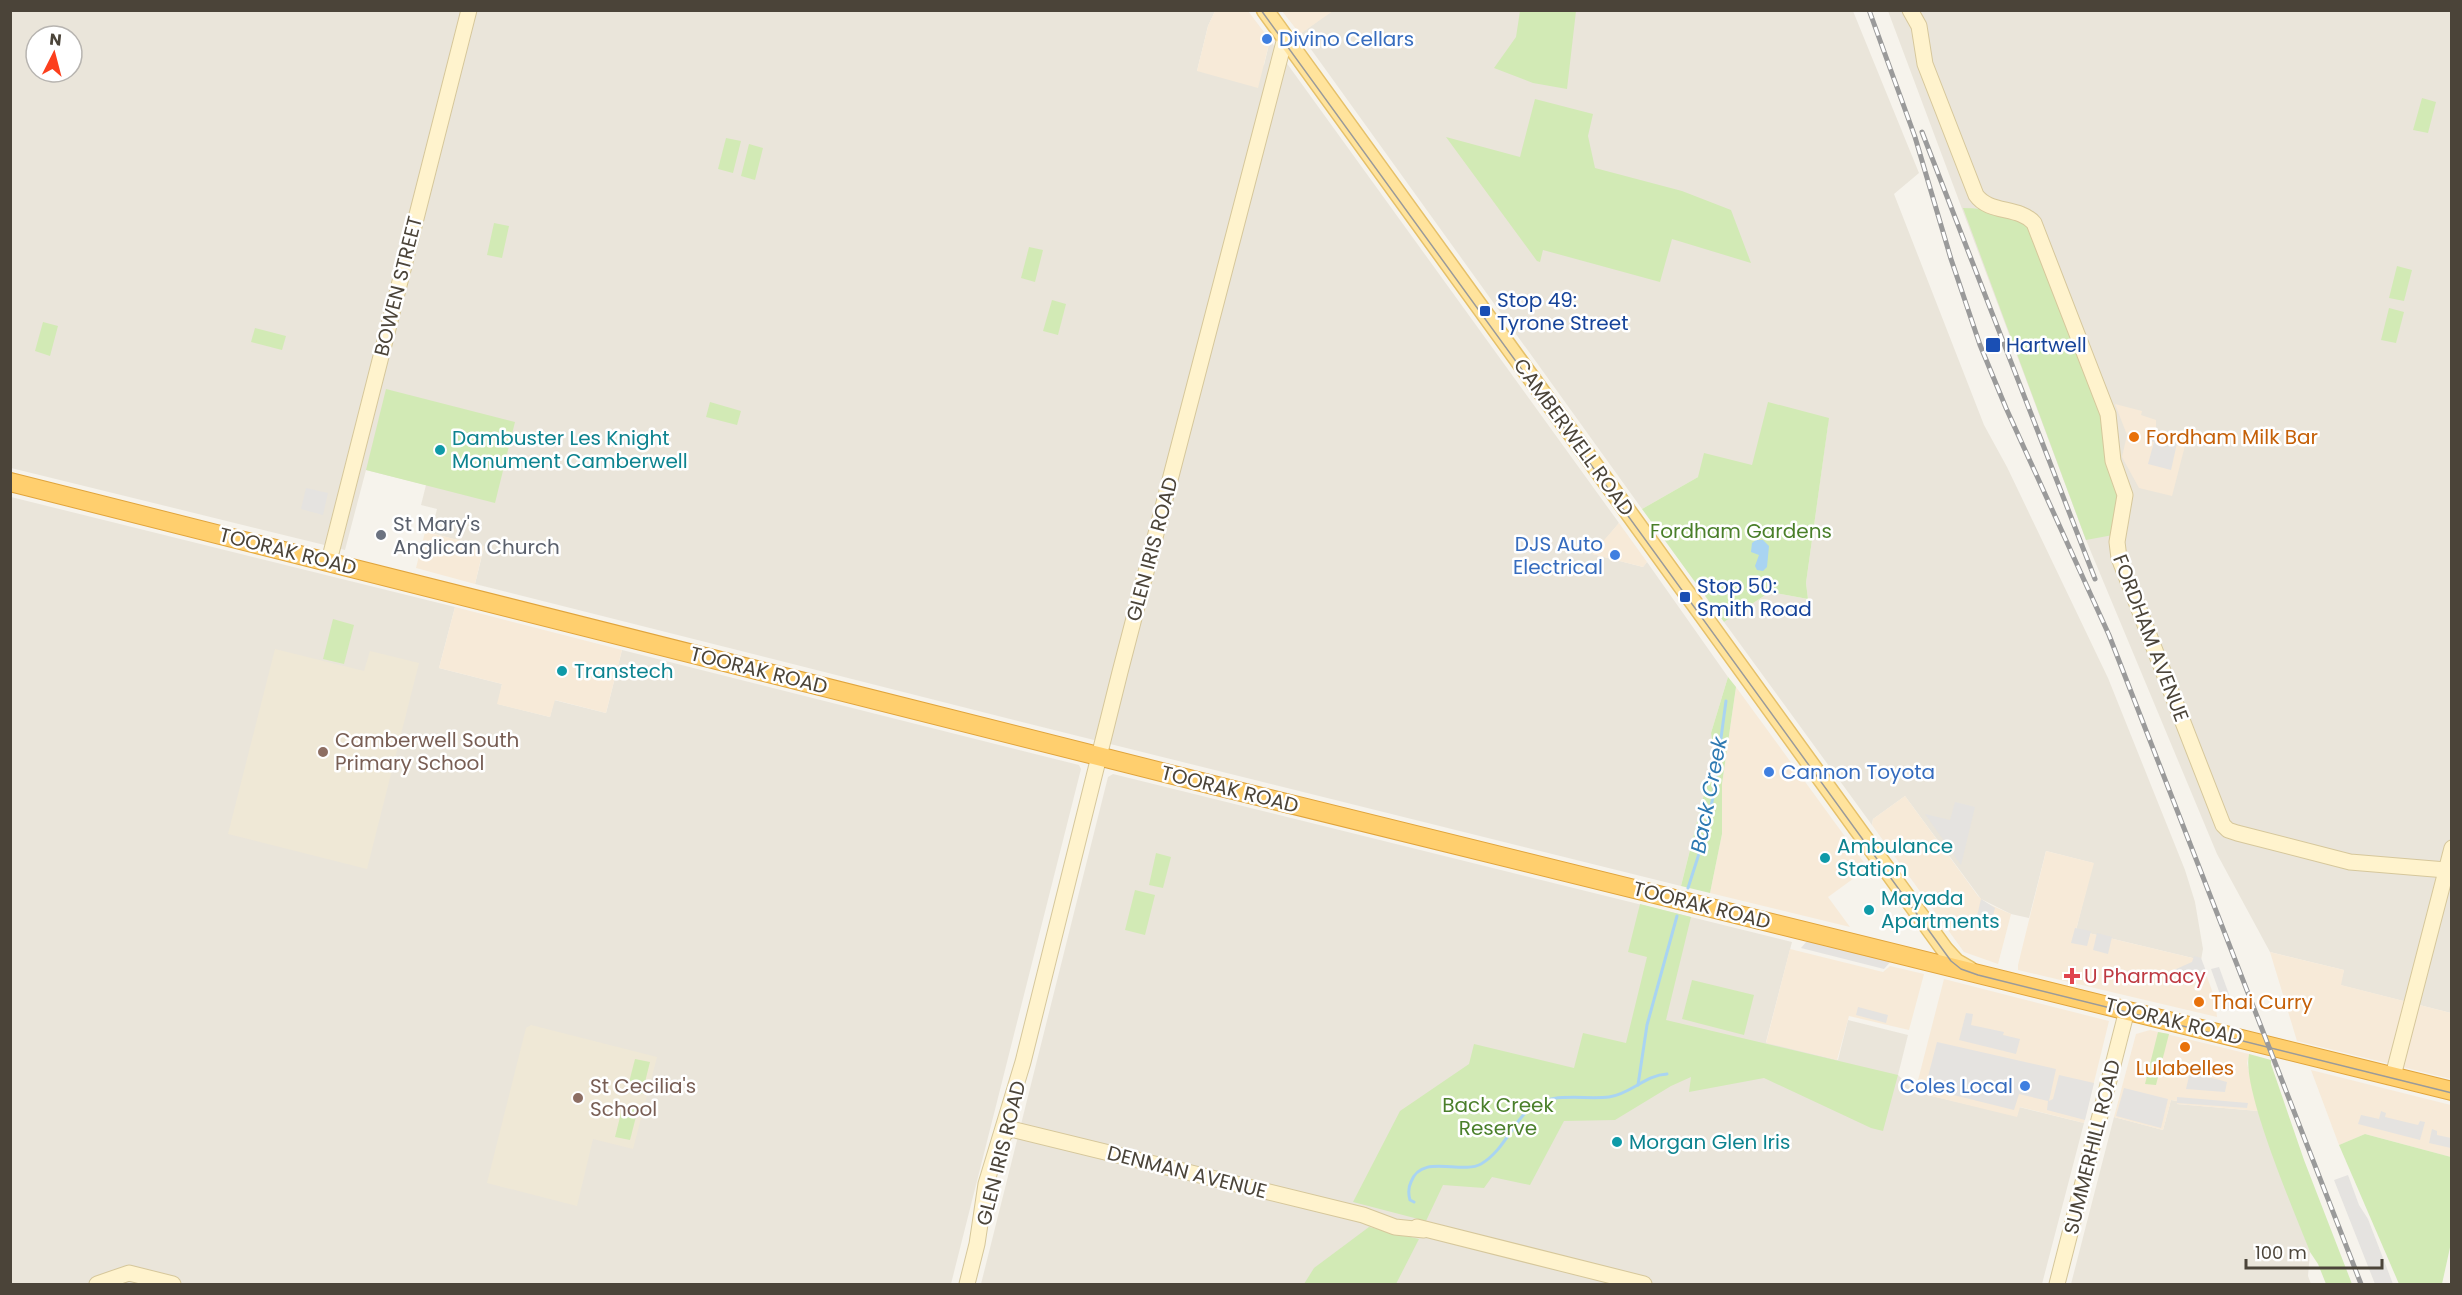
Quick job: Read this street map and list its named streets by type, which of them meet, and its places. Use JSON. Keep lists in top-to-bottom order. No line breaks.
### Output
{"streets":{"highway":["TOORAK ROAD"],"main road":["CAMBERWELL ROAD"],"street":["BOWEN STREET","GLEN IRIS ROAD","FORDHAM AVENUE","SUMMERHILL ROAD","DENMAN AVENUE"]},"crossings":[["BOWEN STREET","TOORAK ROAD"],["CAMBERWELL ROAD","GLEN IRIS ROAD"],["CAMBERWELL ROAD","TOORAK ROAD"],["GLEN IRIS ROAD","TOORAK ROAD"],["GLEN IRIS ROAD","DENMAN AVENUE"],["TOORAK ROAD","SUMMERHILL ROAD"]],"water":["Back Creek"],"parks":["Fordham Gardens","Back Creek Reserve"],"places":{"other":["Divino Cellars","Fordham Milk Bar","Dambuster Les Knight Monument Camberwell","St Mary's Anglican Church","DJS Auto Electrical","Transtech","Camberwell South Primary School","Cannon Toyota","Ambulance Station","Mayada Apartments","Thai Curry","Lulabelles","Coles Local","St Cecilia's School","Morgan Glen Iris"],"transit":["Stop 49: Tyrone Street","Hartwell","Stop 50: Smith Road"],"health":["U Pharmacy"]},"scale_bar":"100 m","north":"top"}
